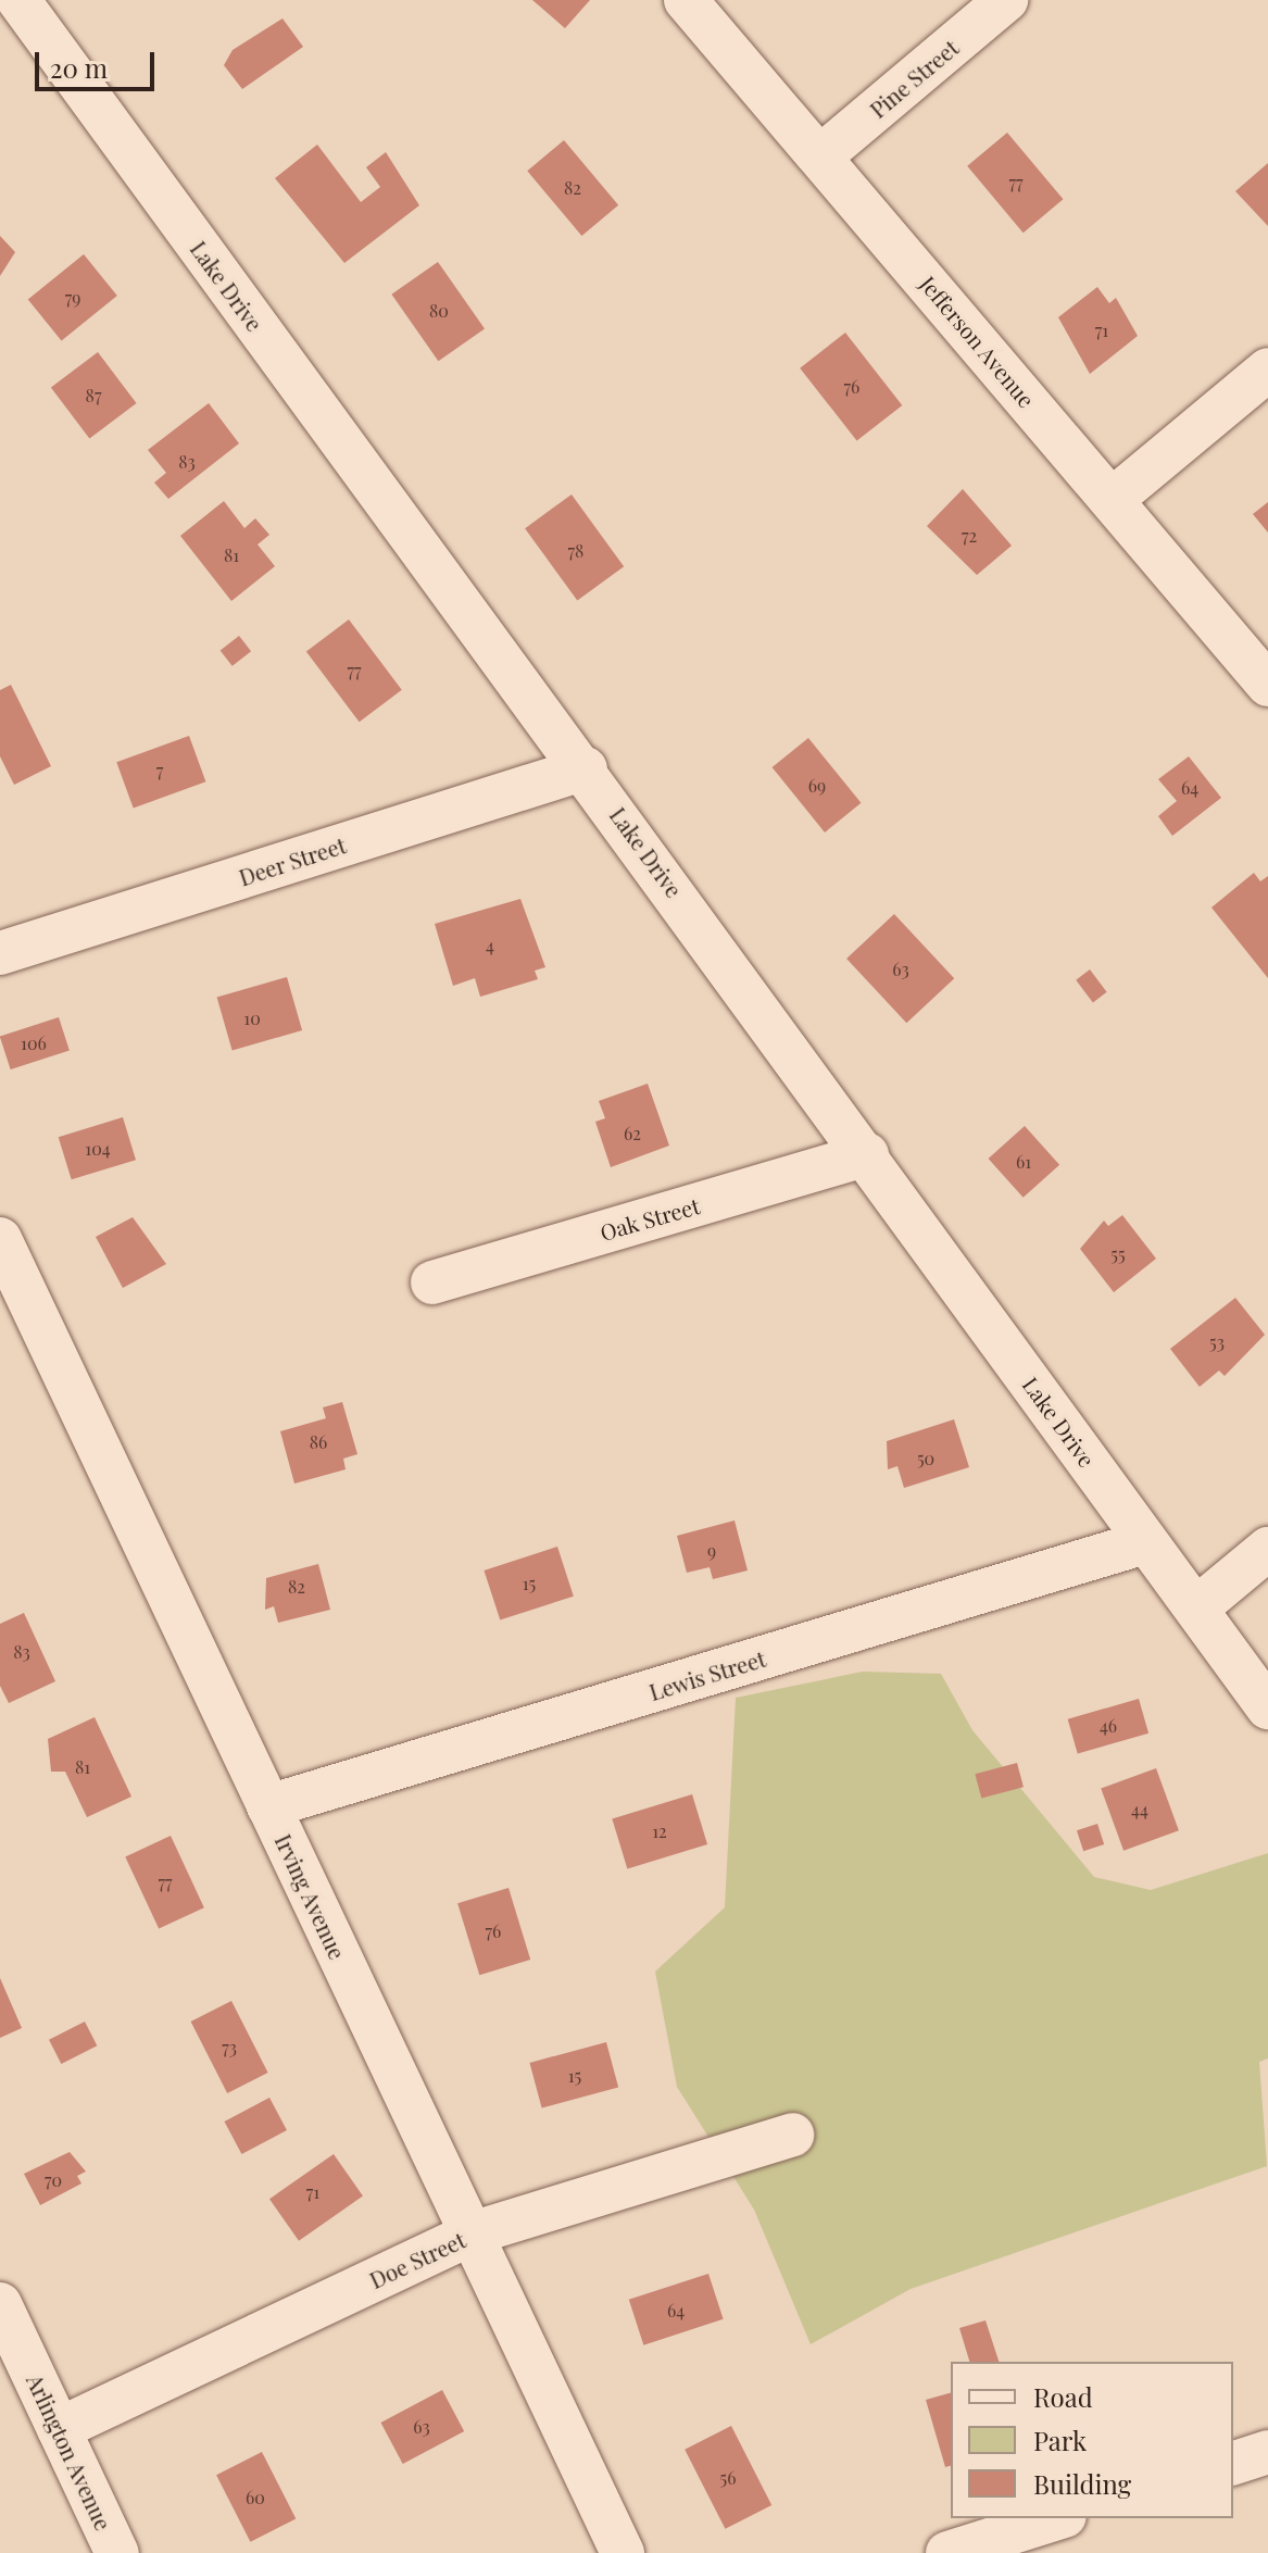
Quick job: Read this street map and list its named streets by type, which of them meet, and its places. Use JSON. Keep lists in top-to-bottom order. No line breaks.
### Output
{"streets":{"street":["Pine Street","Lake Drive","Jefferson Avenue","Deer Street","Oak Street","Lewis Street","Irving Avenue","Doe Street","Arlington Avenue"]},"crossings":[["Pine Street","Jefferson Avenue"],["Lake Drive","Deer Street"],["Lake Drive","Oak Street"],["Lake Drive","Lewis Street"],["Lewis Street","Irving Avenue"],["Irving Avenue","Doe Street"],["Doe Street","Arlington Avenue"]],"house_numbers":["77","82","79","80","71","76","87","83","72","78","81","77","7","69","64","4","63","10","106","62","104","61","55","53","86","50","9","15","82","83","46","81","44","12","77","76","73","15","70","71","64","63","56","60"],"legend":["Road","Park","Building"],"scale_bar":"20 m"}
